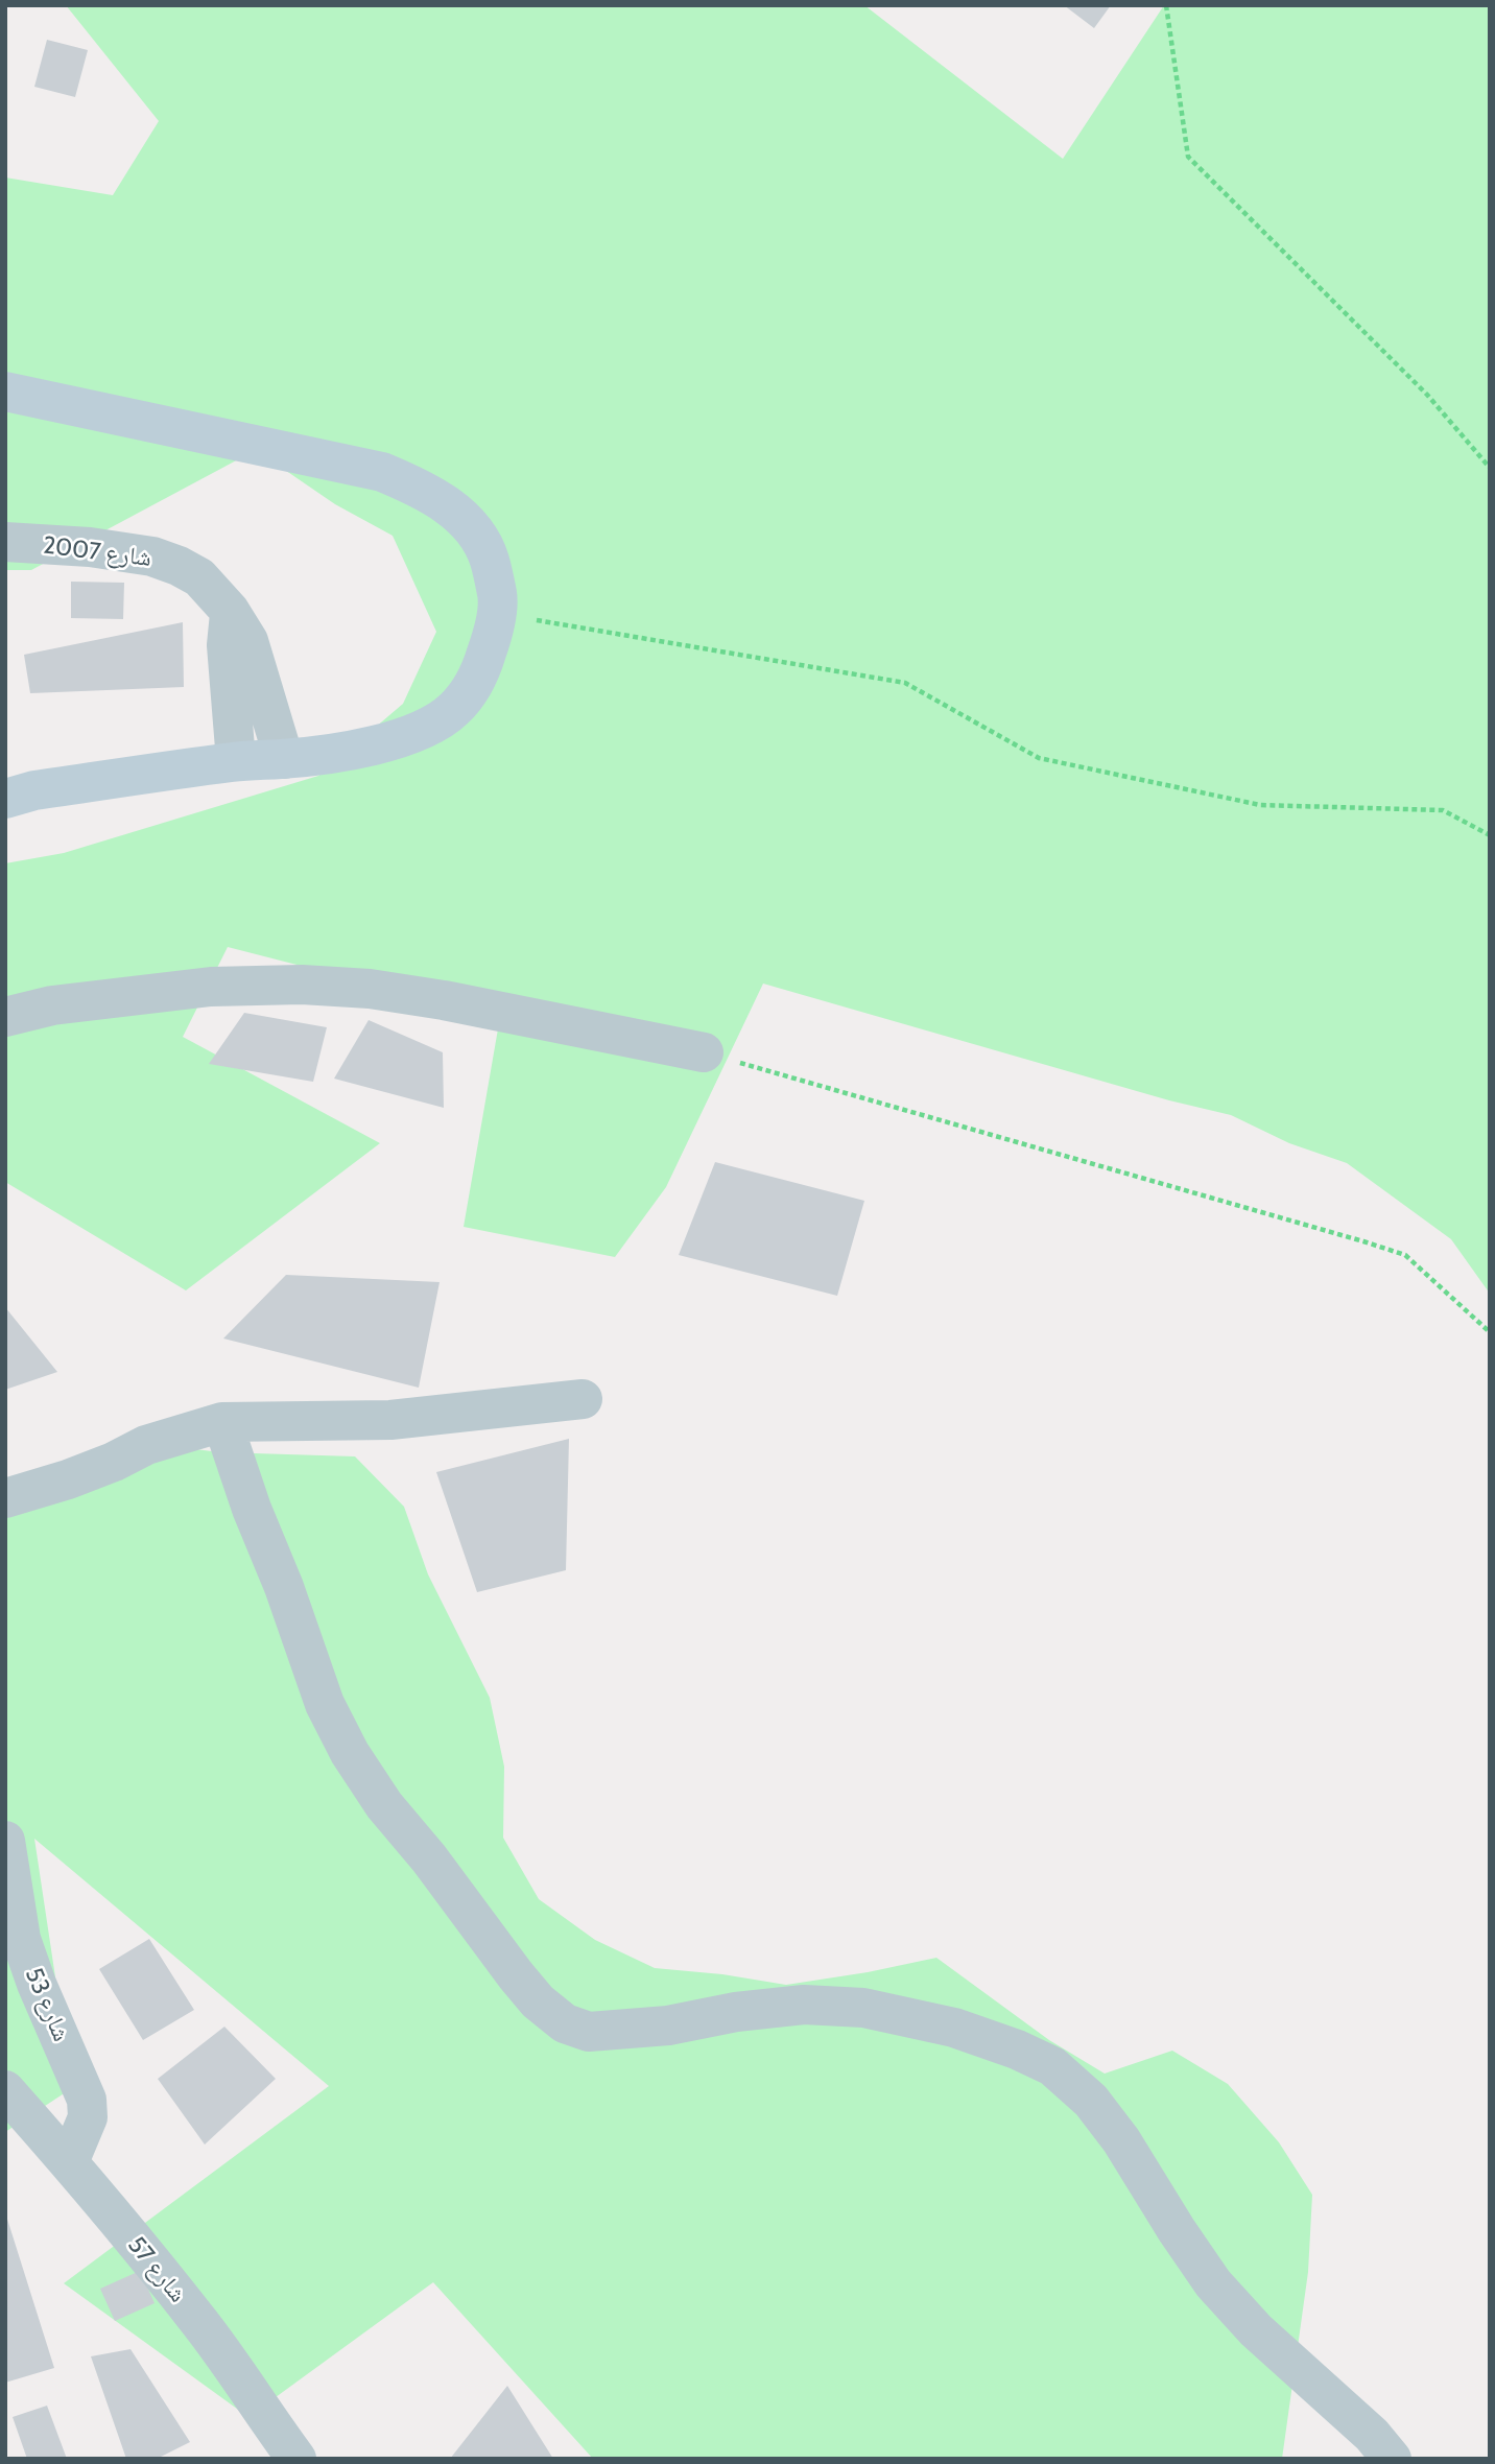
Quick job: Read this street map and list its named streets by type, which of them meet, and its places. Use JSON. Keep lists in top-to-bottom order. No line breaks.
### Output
{"streets":{"street":["شارع 2007","شارع 53","شارع 57"]},"crossings":[["شارع 53","شارع 57"]]}
